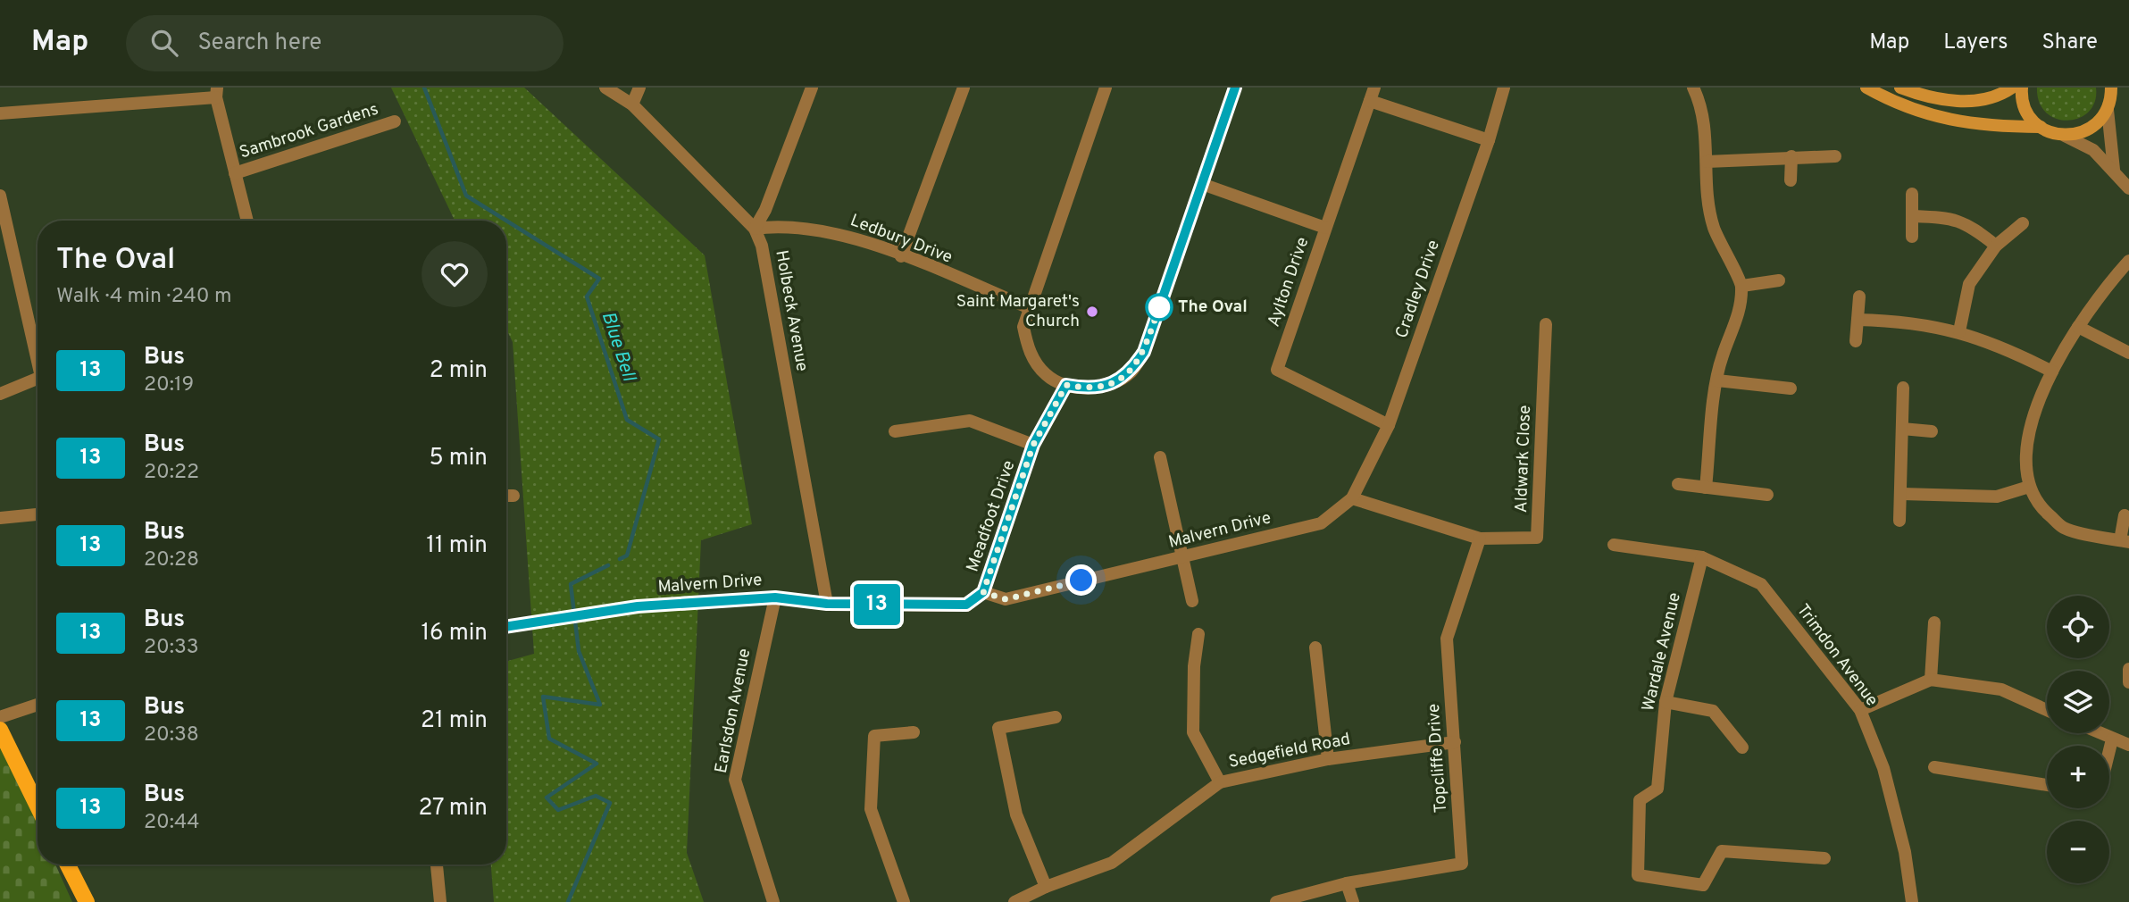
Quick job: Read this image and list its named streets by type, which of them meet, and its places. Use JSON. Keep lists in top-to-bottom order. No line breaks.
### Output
{"streets":{"street":["Sambrook Gardens","Ledbury Drive","Aylton Drive","Cradley Drive","Holbeck Avenue","Aldwark Close","Meadfoot Drive","Malvern Drive","Wardale Avenue","Trimdon Avenue","Earlsdon Avenue","Sedgefield Road","Topcliffe Drive"]},"crossings":[["Ledbury Drive","Holbeck Avenue"],["Aylton Drive","Cradley Drive"],["Cradley Drive","Malvern Drive"],["Holbeck Avenue","Malvern Drive"],["Aldwark Close","Topcliffe Drive"],["Meadfoot Drive","Malvern Drive"],["Malvern Drive","Earlsdon Avenue"],["Wardale Avenue","Trimdon Avenue"],["Sedgefield Road","Topcliffe Drive"]],"water":["Blue Bell"],"places":["The Oval","Saint Margaret's Church"],"lines":["bus line 13"],"page":{"header":"Map","search":"Search here","nav":["Map","Layers","Share"],"on_map":"13","heading":["The Oval","Walk · 4 min · 240 m"],"list":[{"mark":"13","name":"Bus","note":"20:19","value":"2 min"},{"mark":"13","name":"Bus","note":"20:22","value":"5 min"},{"mark":"13","name":"Bus","note":"20:28","value":"11 min"},{"mark":"13","name":"Bus","note":"20:33","value":"16 min"},{"mark":"13","name":"Bus","note":"20:38","value":"21 min"},{"mark":"13","name":"Bus","note":"20:44","value":"27 min"}],"map_buttons":["+","−"]}}
